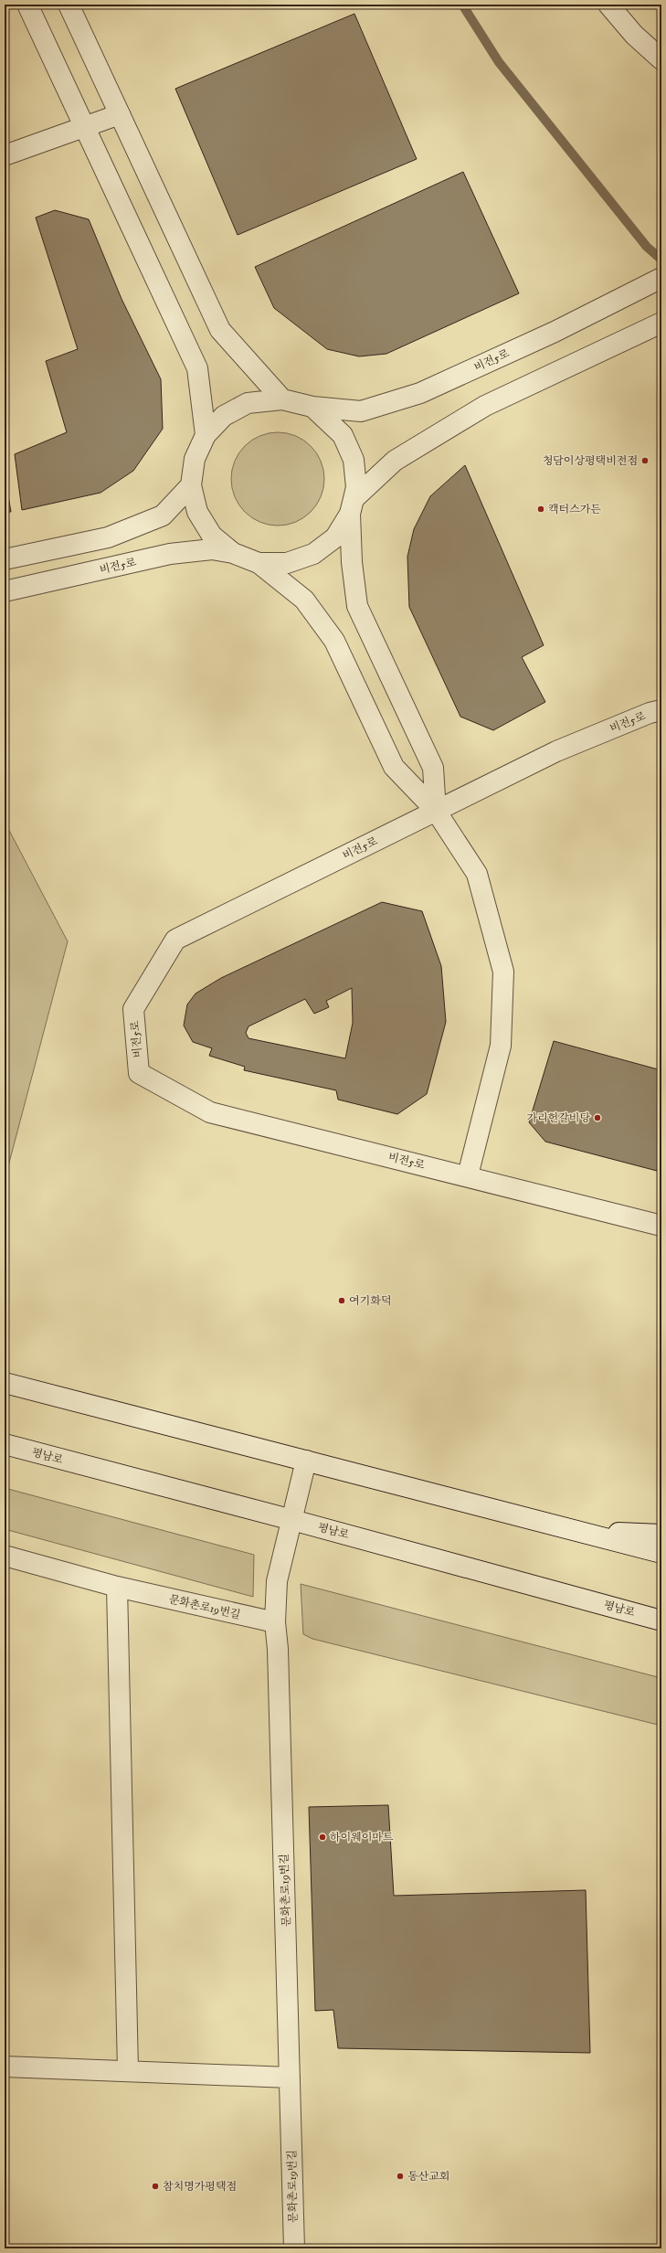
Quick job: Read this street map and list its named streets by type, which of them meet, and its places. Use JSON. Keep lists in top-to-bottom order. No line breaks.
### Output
{"streets":{"street":["비전5로","평남로","문화촌로19번길"]},"places":["청담이상평택비전점","캑터스가든","가리헌갈비탕","여기화덕","하이웨이마트","동산교회","참치명가평택점"]}
